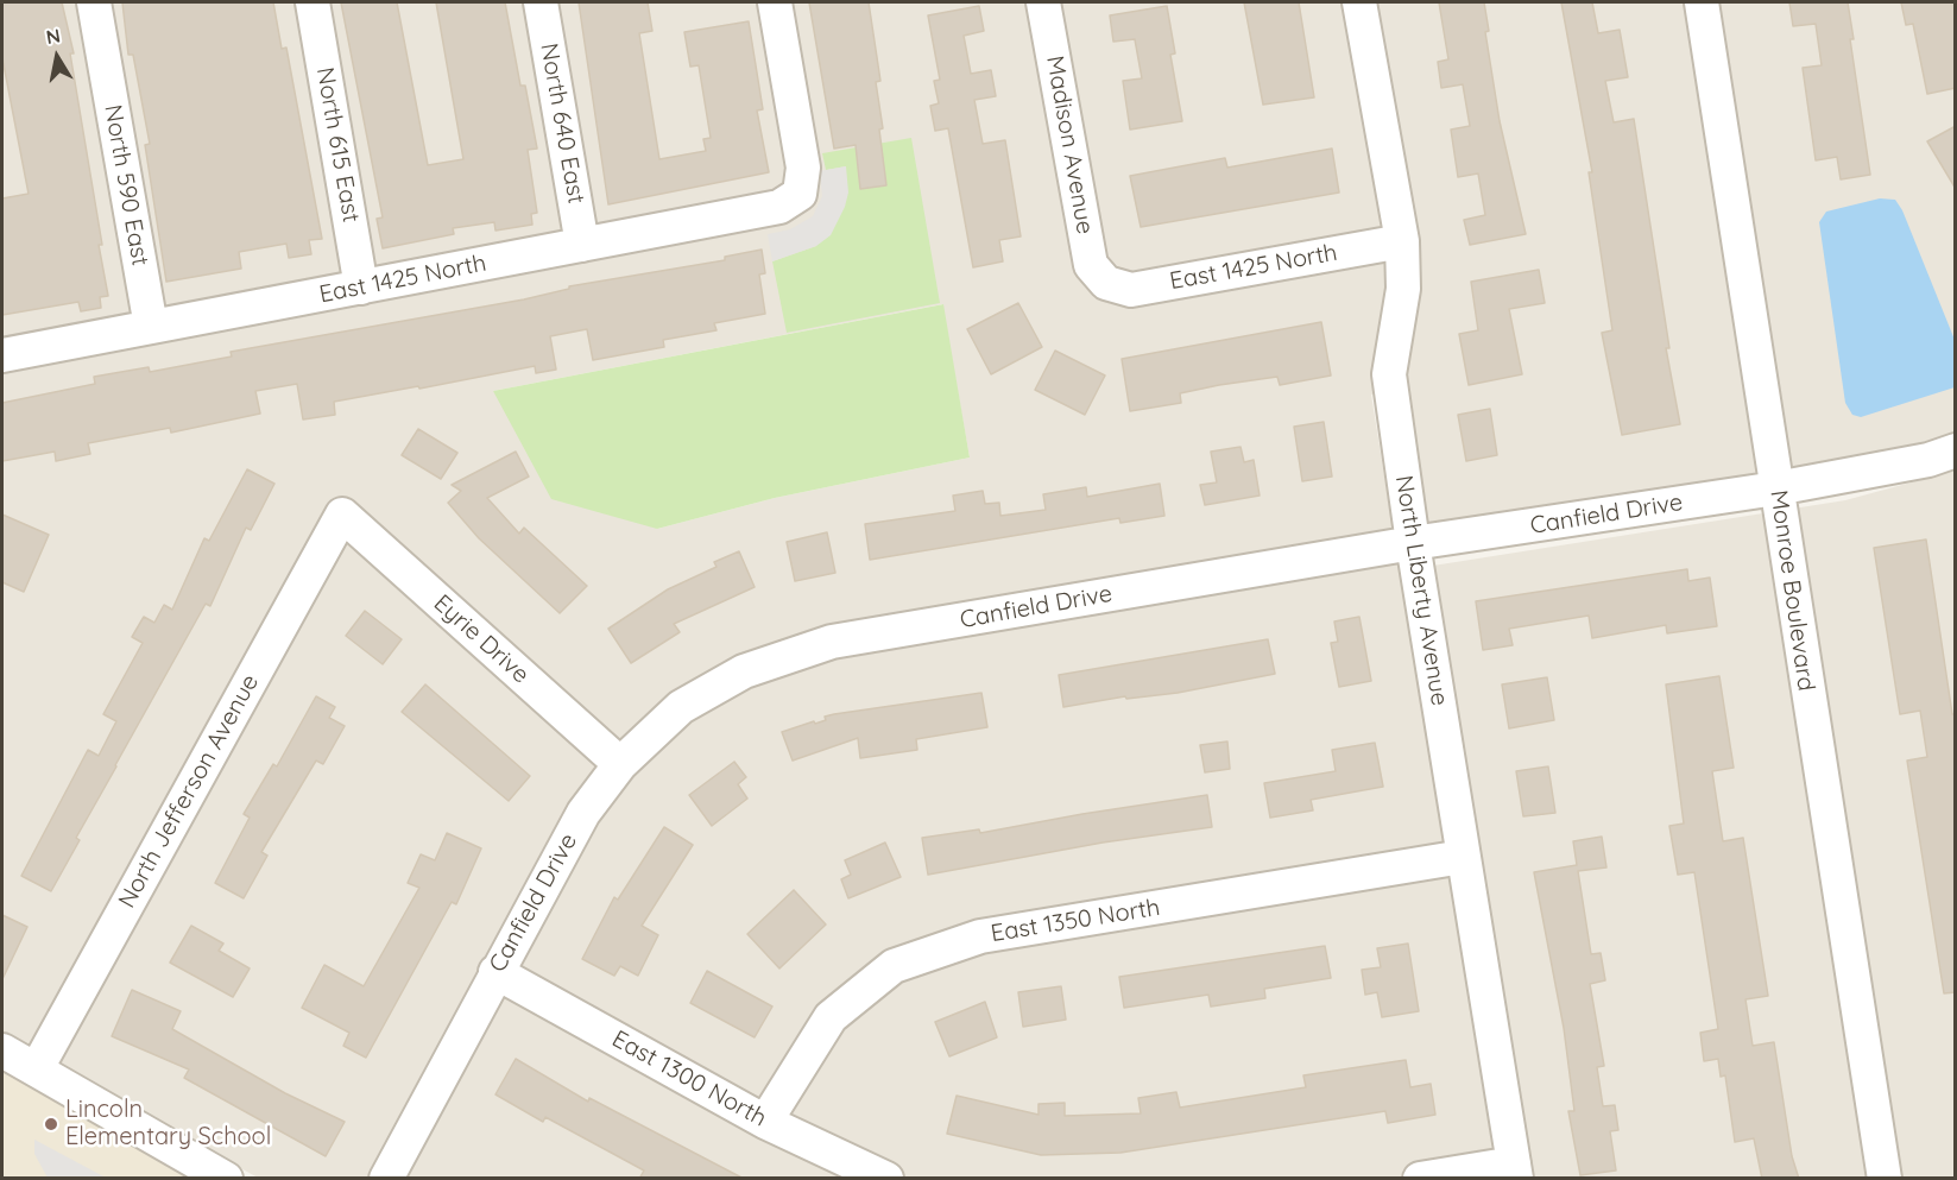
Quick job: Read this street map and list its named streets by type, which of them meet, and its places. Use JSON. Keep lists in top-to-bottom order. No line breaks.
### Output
{"streets":{"street":["North 640 East","North 615 East","Madison Avenue","North 590 East","East 1425 North","Canfield Drive","North Liberty Avenue","Monroe Boulevard","Eyrie Drive","North Jefferson Avenue","East 1350 North","East 1300 North"]},"crossings":[["North 640 East","East 1425 North"],["North 615 East","East 1425 North"],["Madison Avenue","East 1425 North"],["North 590 East","East 1425 North"],["East 1425 North","North Liberty Avenue"],["Canfield Drive","North Liberty Avenue"],["Canfield Drive","Monroe Boulevard"],["Canfield Drive","Eyrie Drive"],["Canfield Drive","East 1300 North"],["North Liberty Avenue","East 1350 North"],["Eyrie Drive","North Jefferson Avenue"],["East 1350 North","East 1300 North"]],"places":["Lincoln Elementary School"],"north":"top"}
